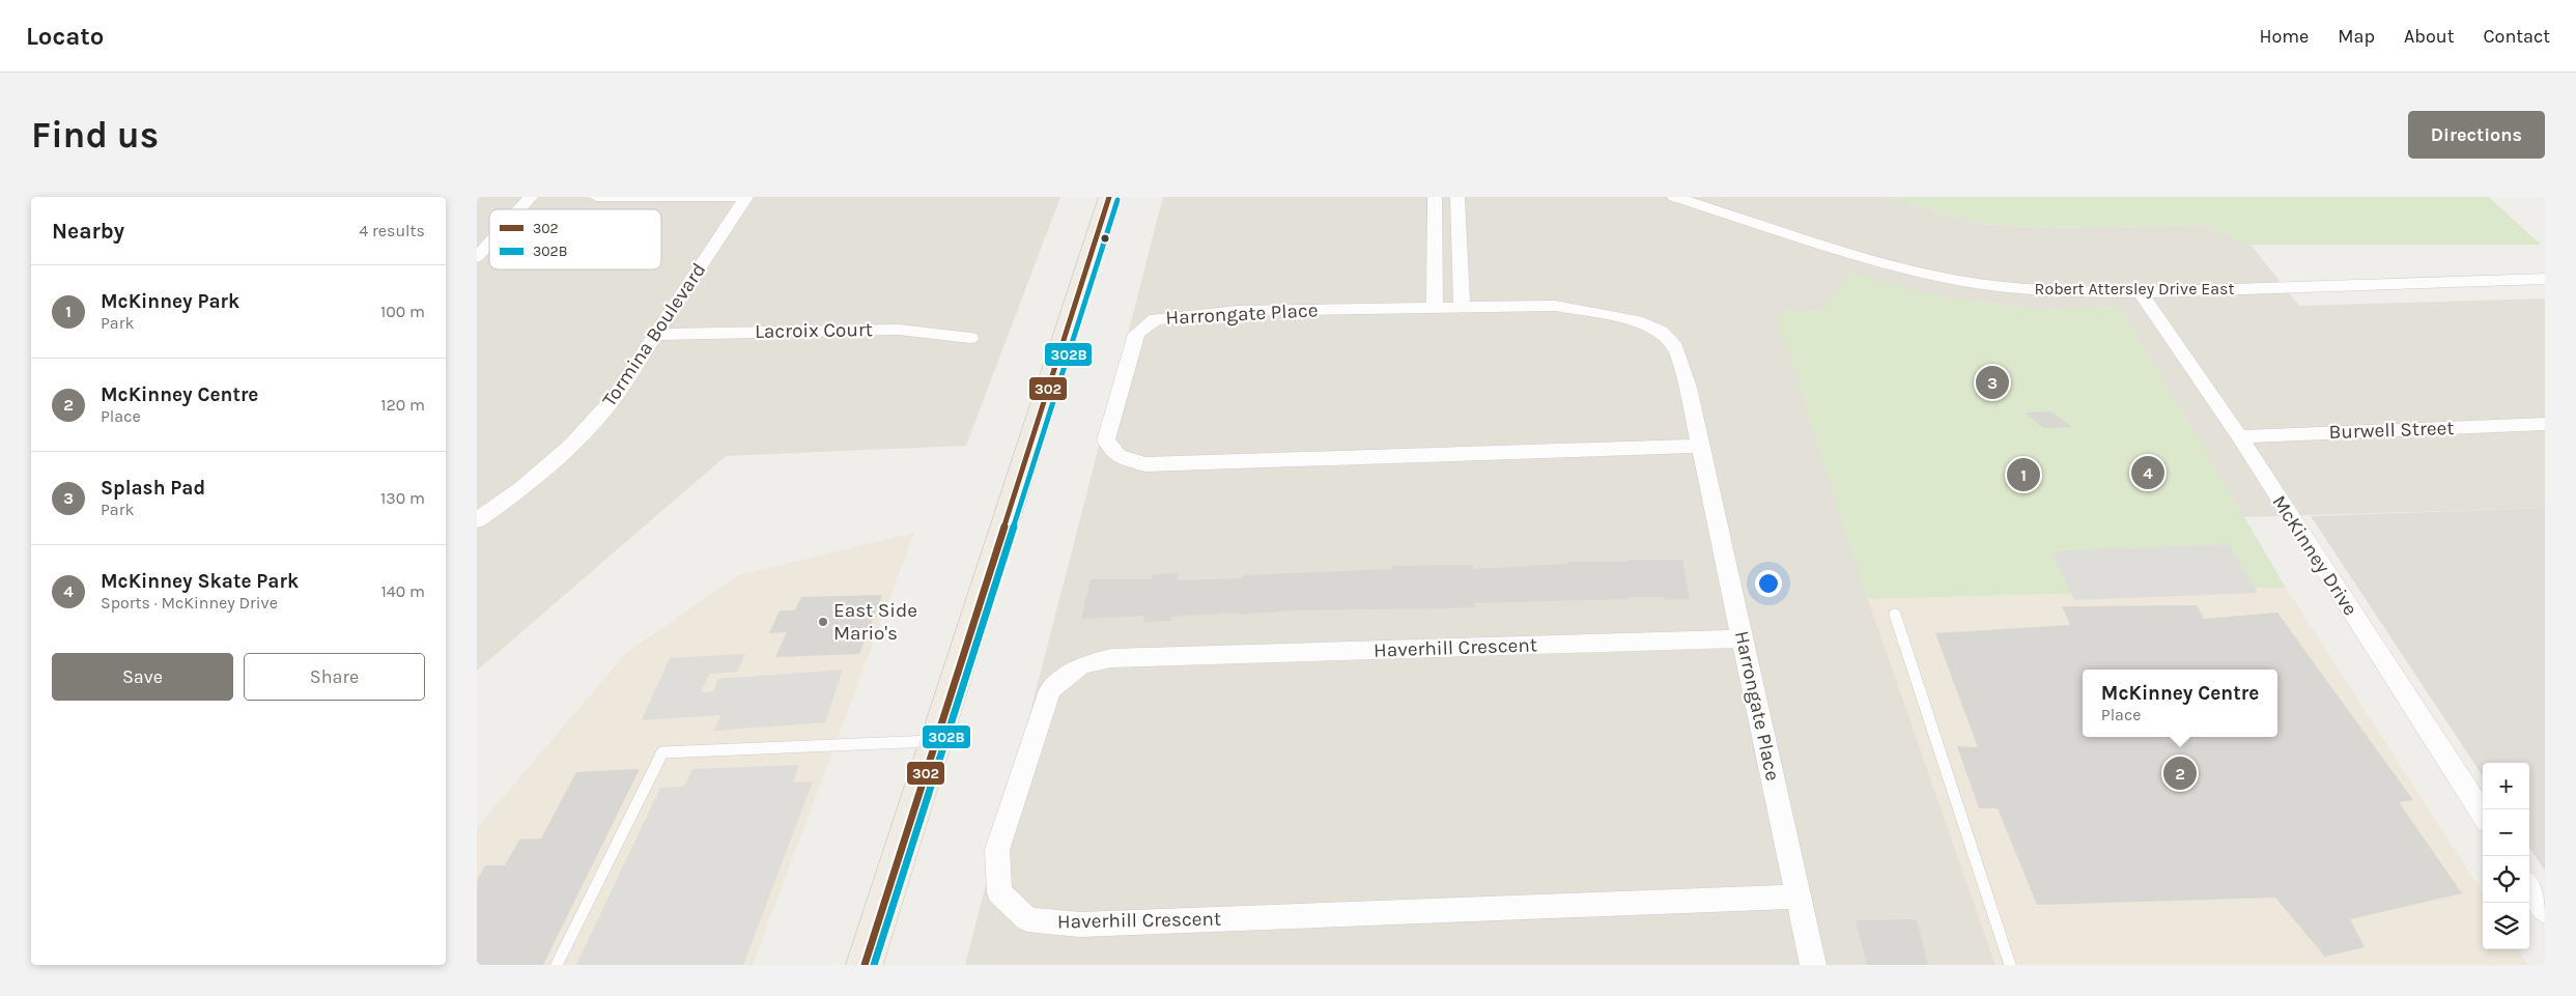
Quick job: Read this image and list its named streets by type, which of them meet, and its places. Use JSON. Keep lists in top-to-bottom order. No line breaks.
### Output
{"streets":{"street":["Robert Attersley Drive East","Harrongate Place","Lacroix Court","Tormina Boulevard","Burwell Street","McKinney Drive","Haverhill Crescent"]},"crossings":[["Robert Attersley Drive East","McKinney Drive"],["Harrongate Place","Haverhill Crescent"],["Lacroix Court","Tormina Boulevard"],["Burwell Street","McKinney Drive"]],"places":["East Side Mario's"],"lines":["transit line 302","transit line 302B"],"legend":["302","302B"],"page":{"header":"Locato","nav":["Home","Map","About","Contact"],"buttons":["Directions",["Save","Share"]],"title":"Find us","heading":["Nearby","4 results"],"list":[{"mark":"1","name":"McKinney Park","note":"Park","value":"100 m"},{"mark":"2","name":"McKinney Centre","note":"Place","value":"120 m"},{"mark":"3","name":"Splash Pad","note":"Park","value":"130 m"},{"mark":"4","name":"McKinney Skate Park","note":"Sports · McKinney Drive","value":"140 m"}],"pins":["3","4","1","2"],"popup":["McKinney Centre","Place"],"map_buttons":["+","−"]}}
